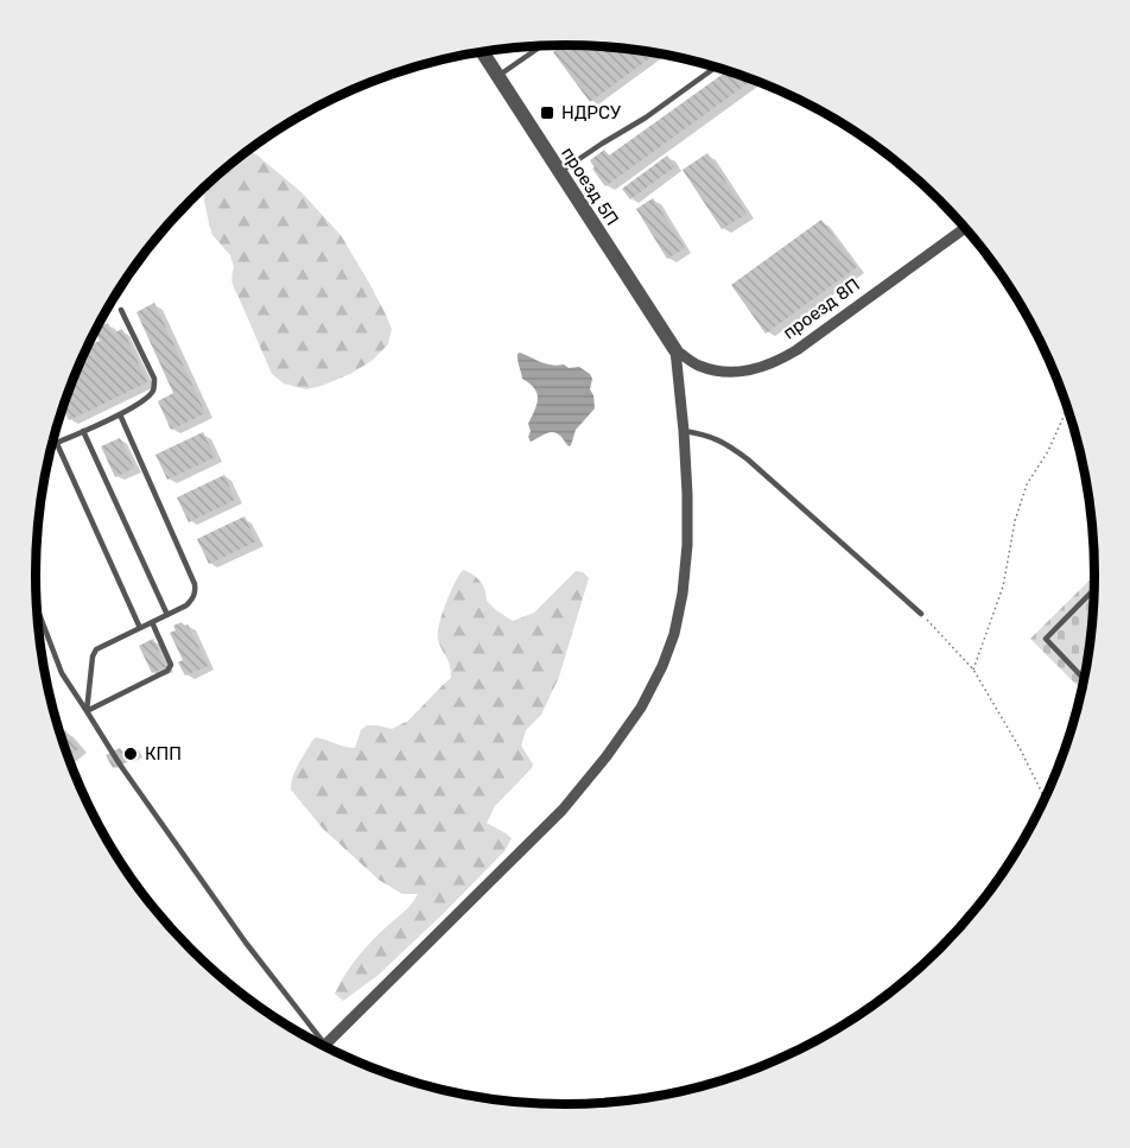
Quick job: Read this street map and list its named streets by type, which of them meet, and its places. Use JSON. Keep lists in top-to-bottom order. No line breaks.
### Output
{"streets":{"street":["проезд 5П","проезд 8П"]},"crossings":[["проезд 5П","проезд 8П"]],"places":{"transit":["НДРСУ"],"other":["КПП"]}}
